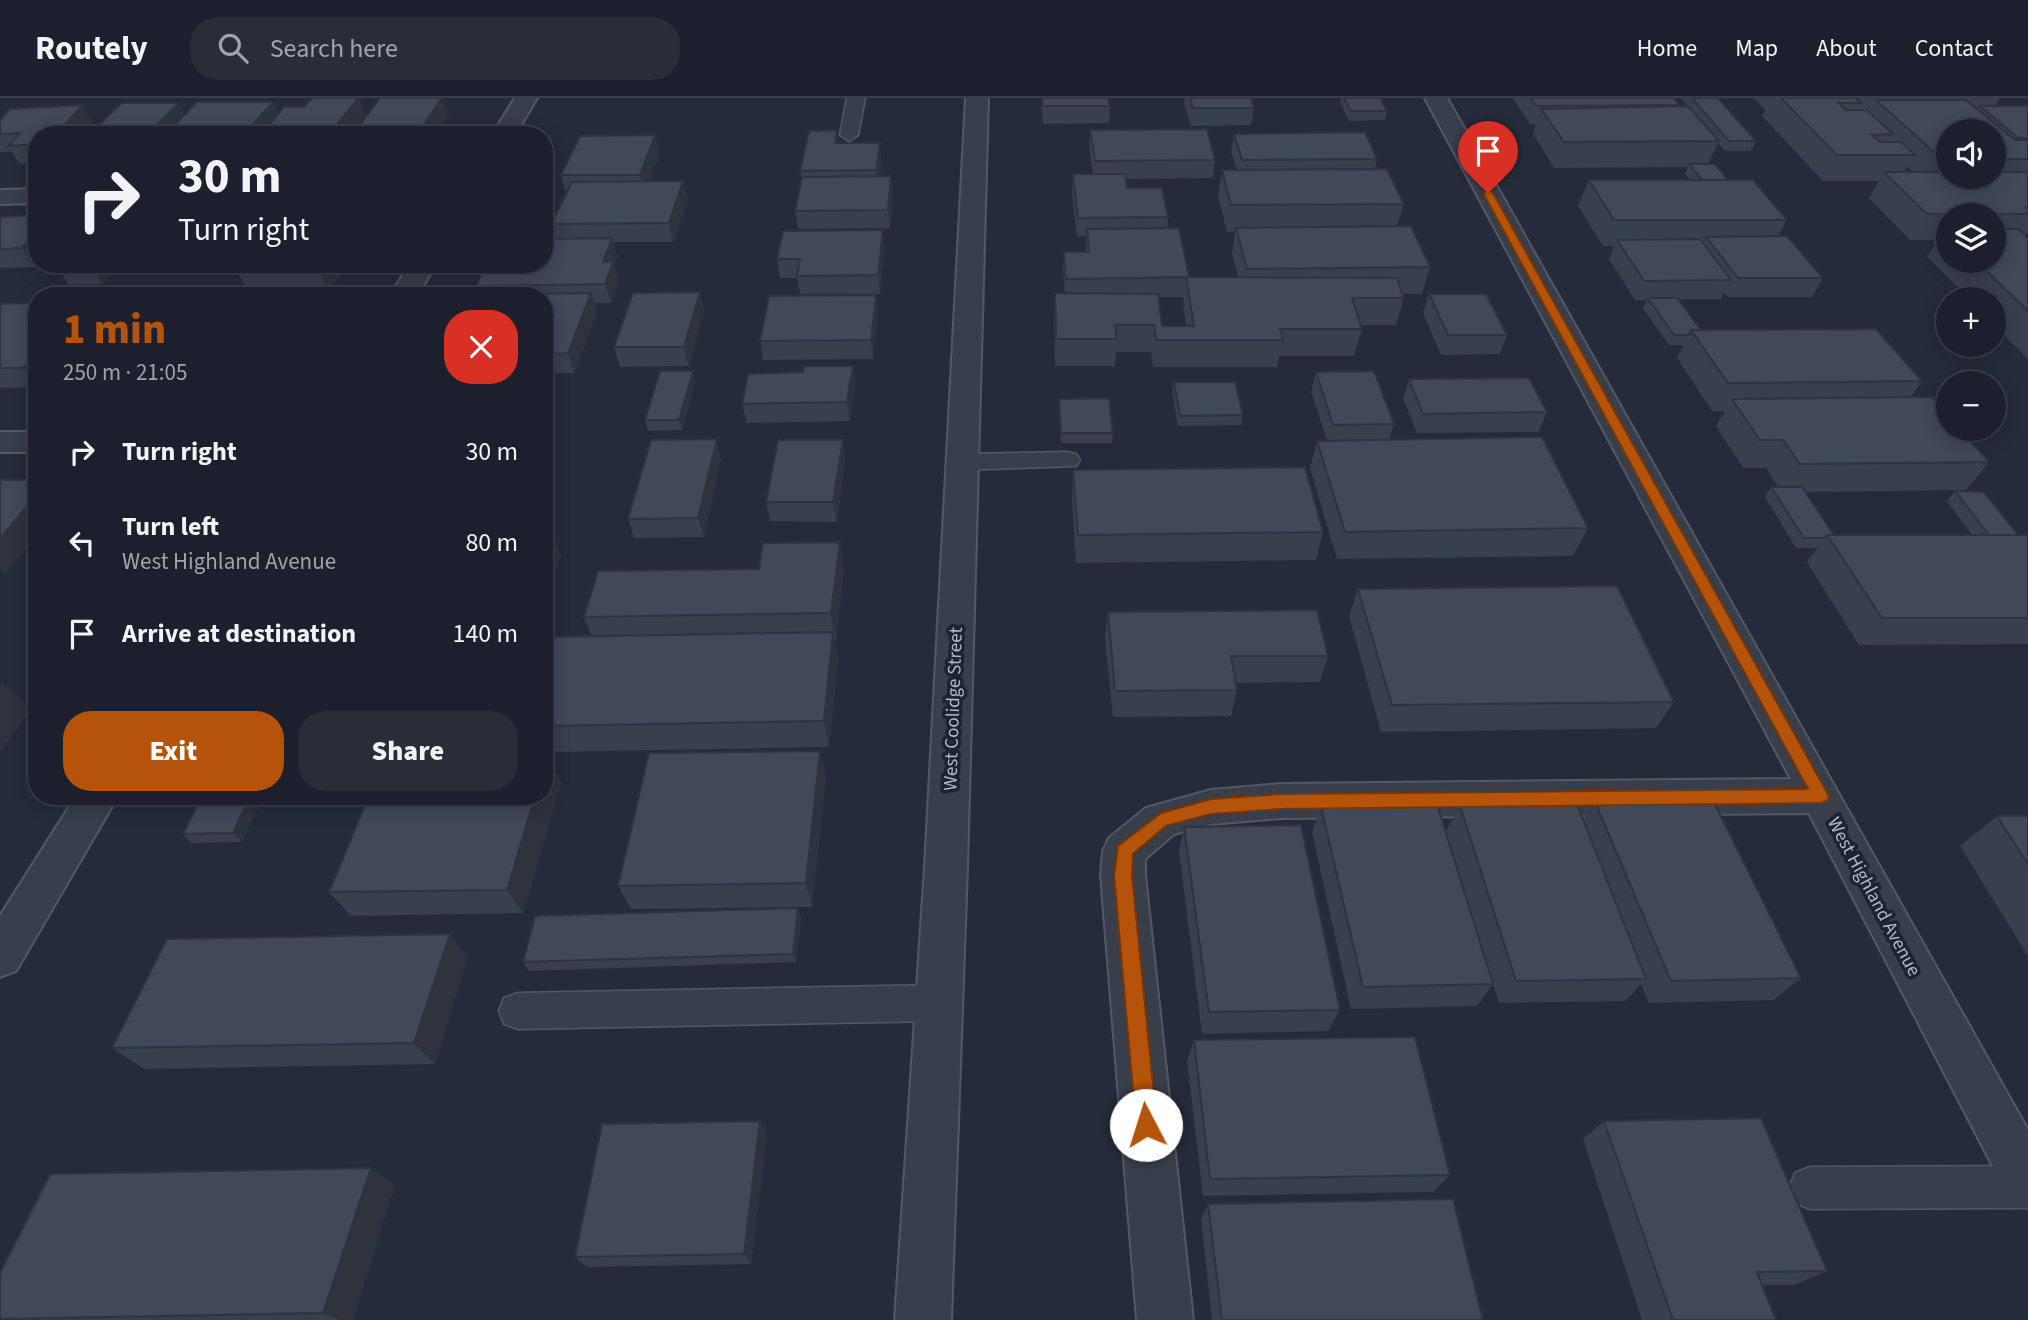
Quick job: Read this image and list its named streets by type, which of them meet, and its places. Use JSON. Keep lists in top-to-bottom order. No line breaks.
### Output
{"streets":{"street":["West Coolidge Street","West Highland Avenue"]},"page":{"header":"Routely","search":"Search here","nav":["Home","Map","About","Contact"],"map_buttons":["+","−"],"turn":["30 m","Turn right"],"heading":["1 min","250 m · 21:05"],"list":[{"name":"Turn right","value":"30 m"},{"name":"Turn left","note":"West Highland Avenue","value":"80 m"},{"name":"Arrive at destination","value":"140 m"}],"buttons":["Exit","Share"]}}
